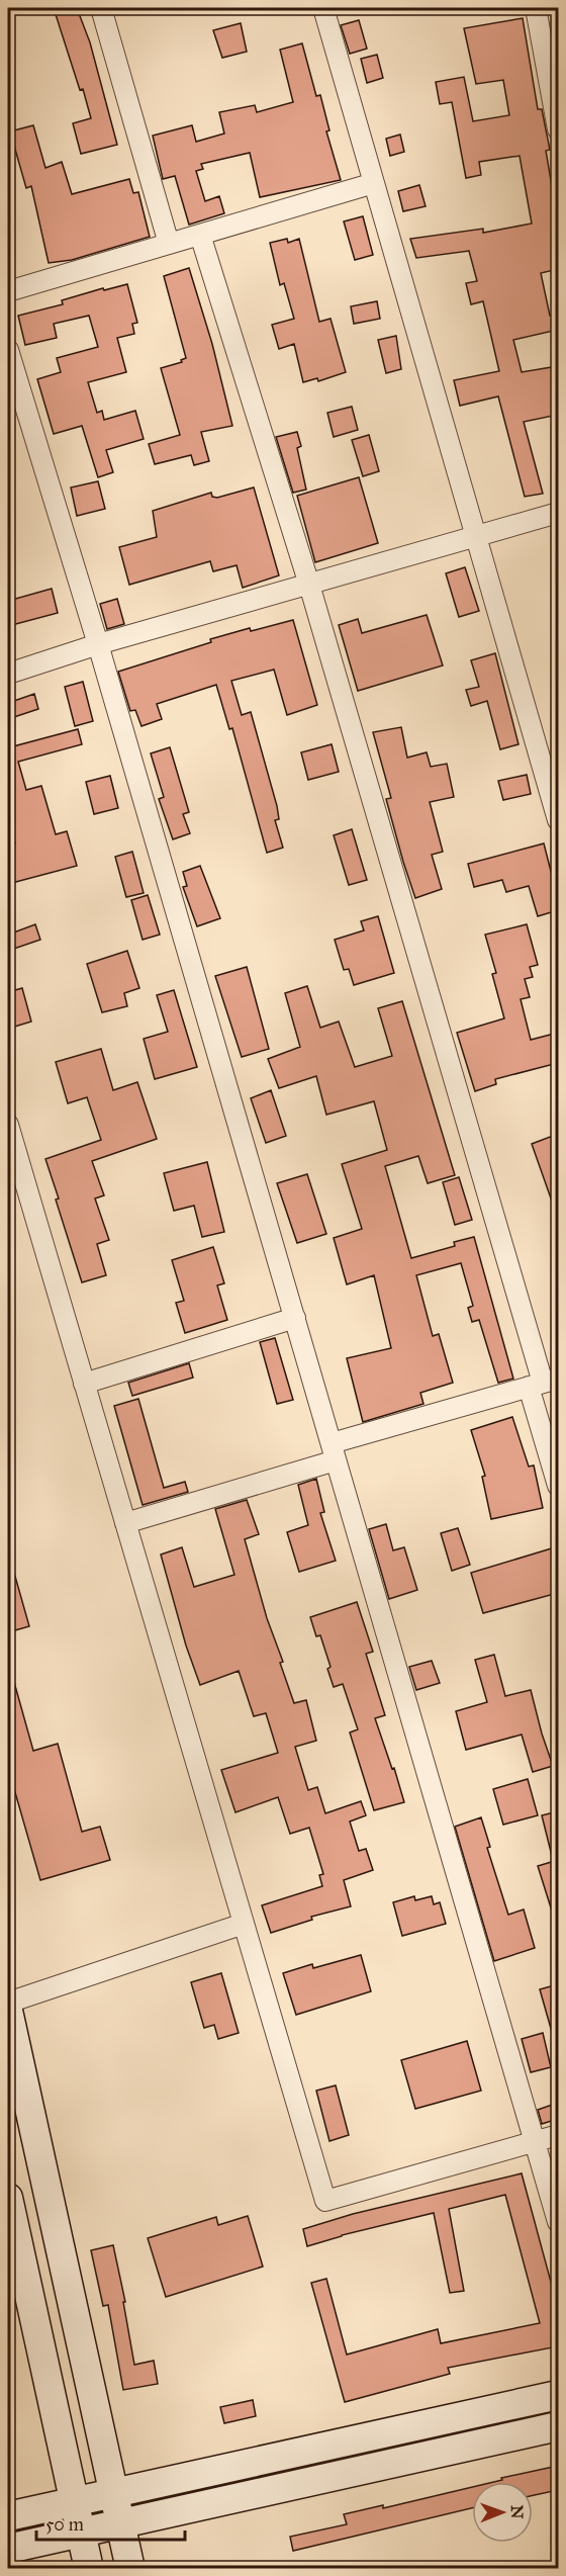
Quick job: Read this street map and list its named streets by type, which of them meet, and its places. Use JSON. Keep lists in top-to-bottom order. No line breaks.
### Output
{"scale_bar":"50 m","north":"right"}
